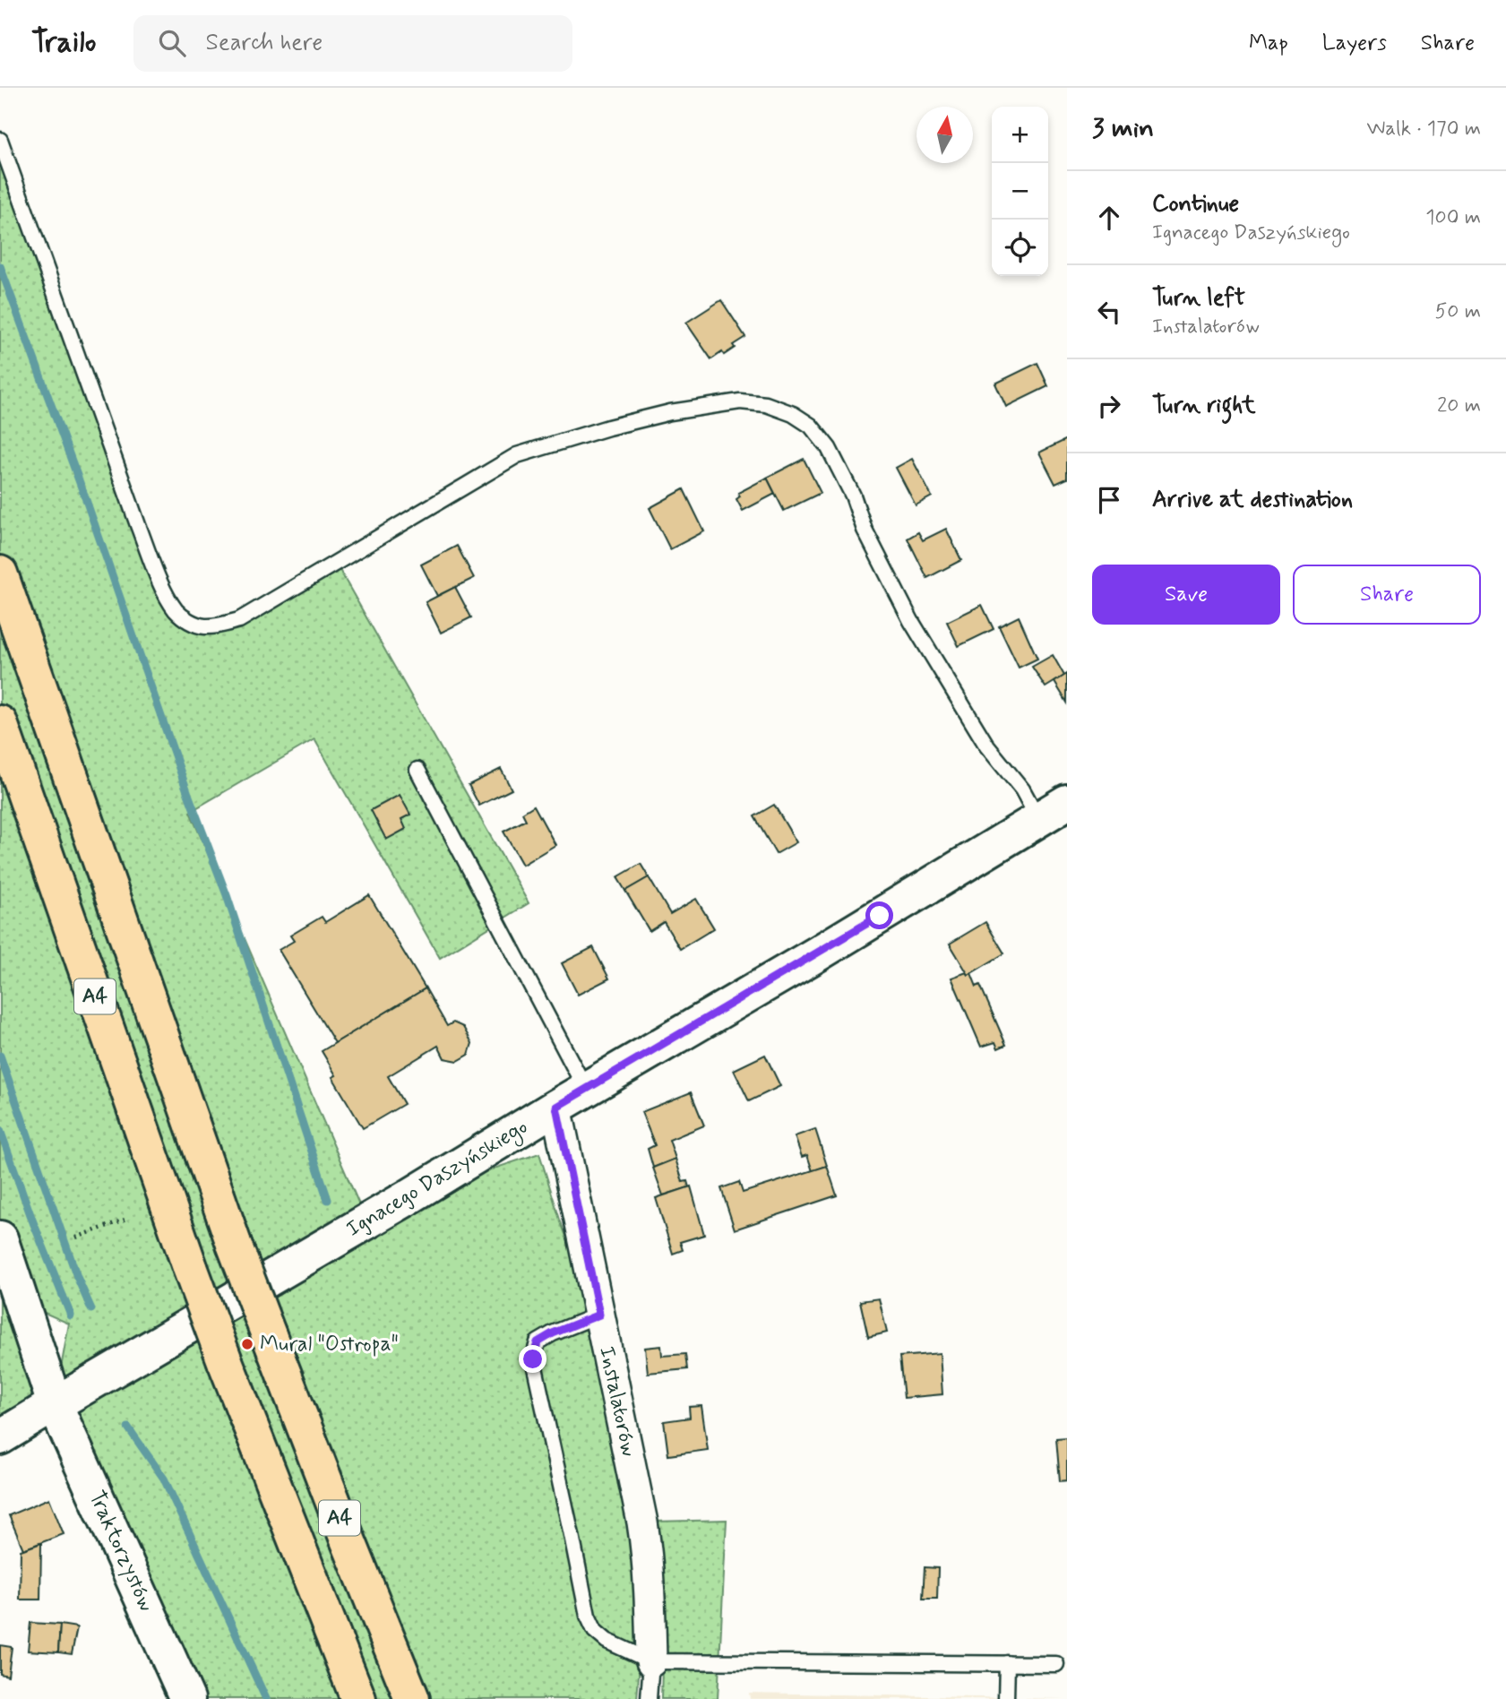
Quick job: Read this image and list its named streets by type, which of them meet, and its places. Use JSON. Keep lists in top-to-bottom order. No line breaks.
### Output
{"streets":{"highway":["A4"],"main road":["Ignacego Daszyńskiego","Traktorzystów"],"street":["Instalatorów"]},"crossings":[["Ignacego Daszyńskiego","Instalatorów"],["Ignacego Daszyńskiego","Traktorzystów"]],"places":["Mural \"Ostropa\""],"north":"top","page":{"header":"Trailo","search":"Search here","nav":["Map","Layers","Share"],"heading":["3 min","Walk · 170 m"],"map_buttons":["+","−"],"list":[["Continue","Ignacego Daszyńskiego","100 m"],["Turn left","Instalatorów","50 m"],["Turn right","20 m"],"Arrive at destination"],"buttons":["Save","Share"]}}
